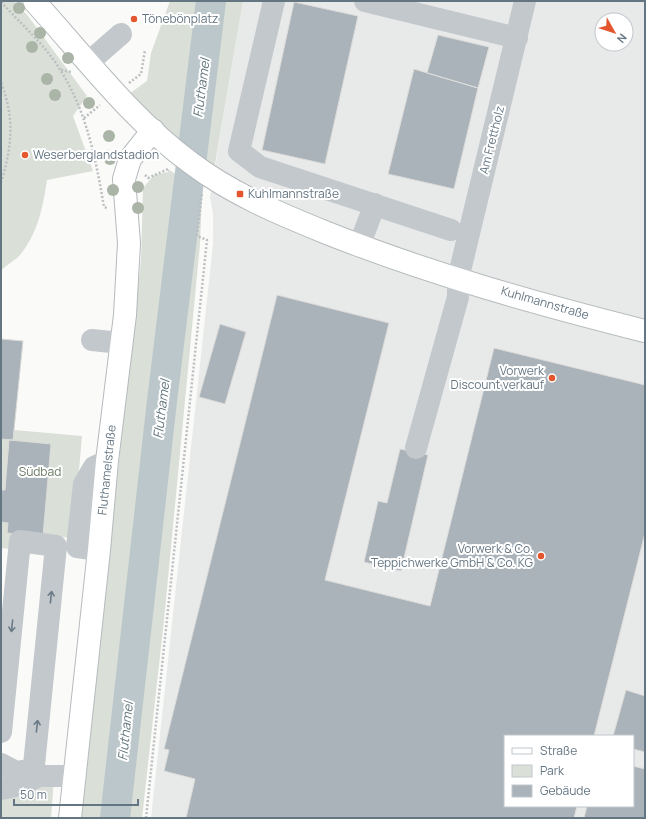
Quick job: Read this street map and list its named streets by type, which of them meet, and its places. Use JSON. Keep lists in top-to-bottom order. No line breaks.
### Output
{"streets":{"main road":["Kuhlmannstraße","Fluthamelstraße"],"street":["Am Frettholz"]},"crossings":[["Am Frettholz","Kuhlmannstraße"],["Kuhlmannstraße","Fluthamelstraße"]],"water":["Fluthamel"],"parks":["Südbad"],"places":{"other":["Tönebönplatz","Weserberglandstadion","Vorwerk Discount verkauf","Vorwerk & Co. Teppichwerke GmbH & Co. KG"],"transit":["Kuhlmannstraße"]},"legend":["Straße","Park","Gebäude"],"scale_bar":"50 m","north":"bottom right"}
